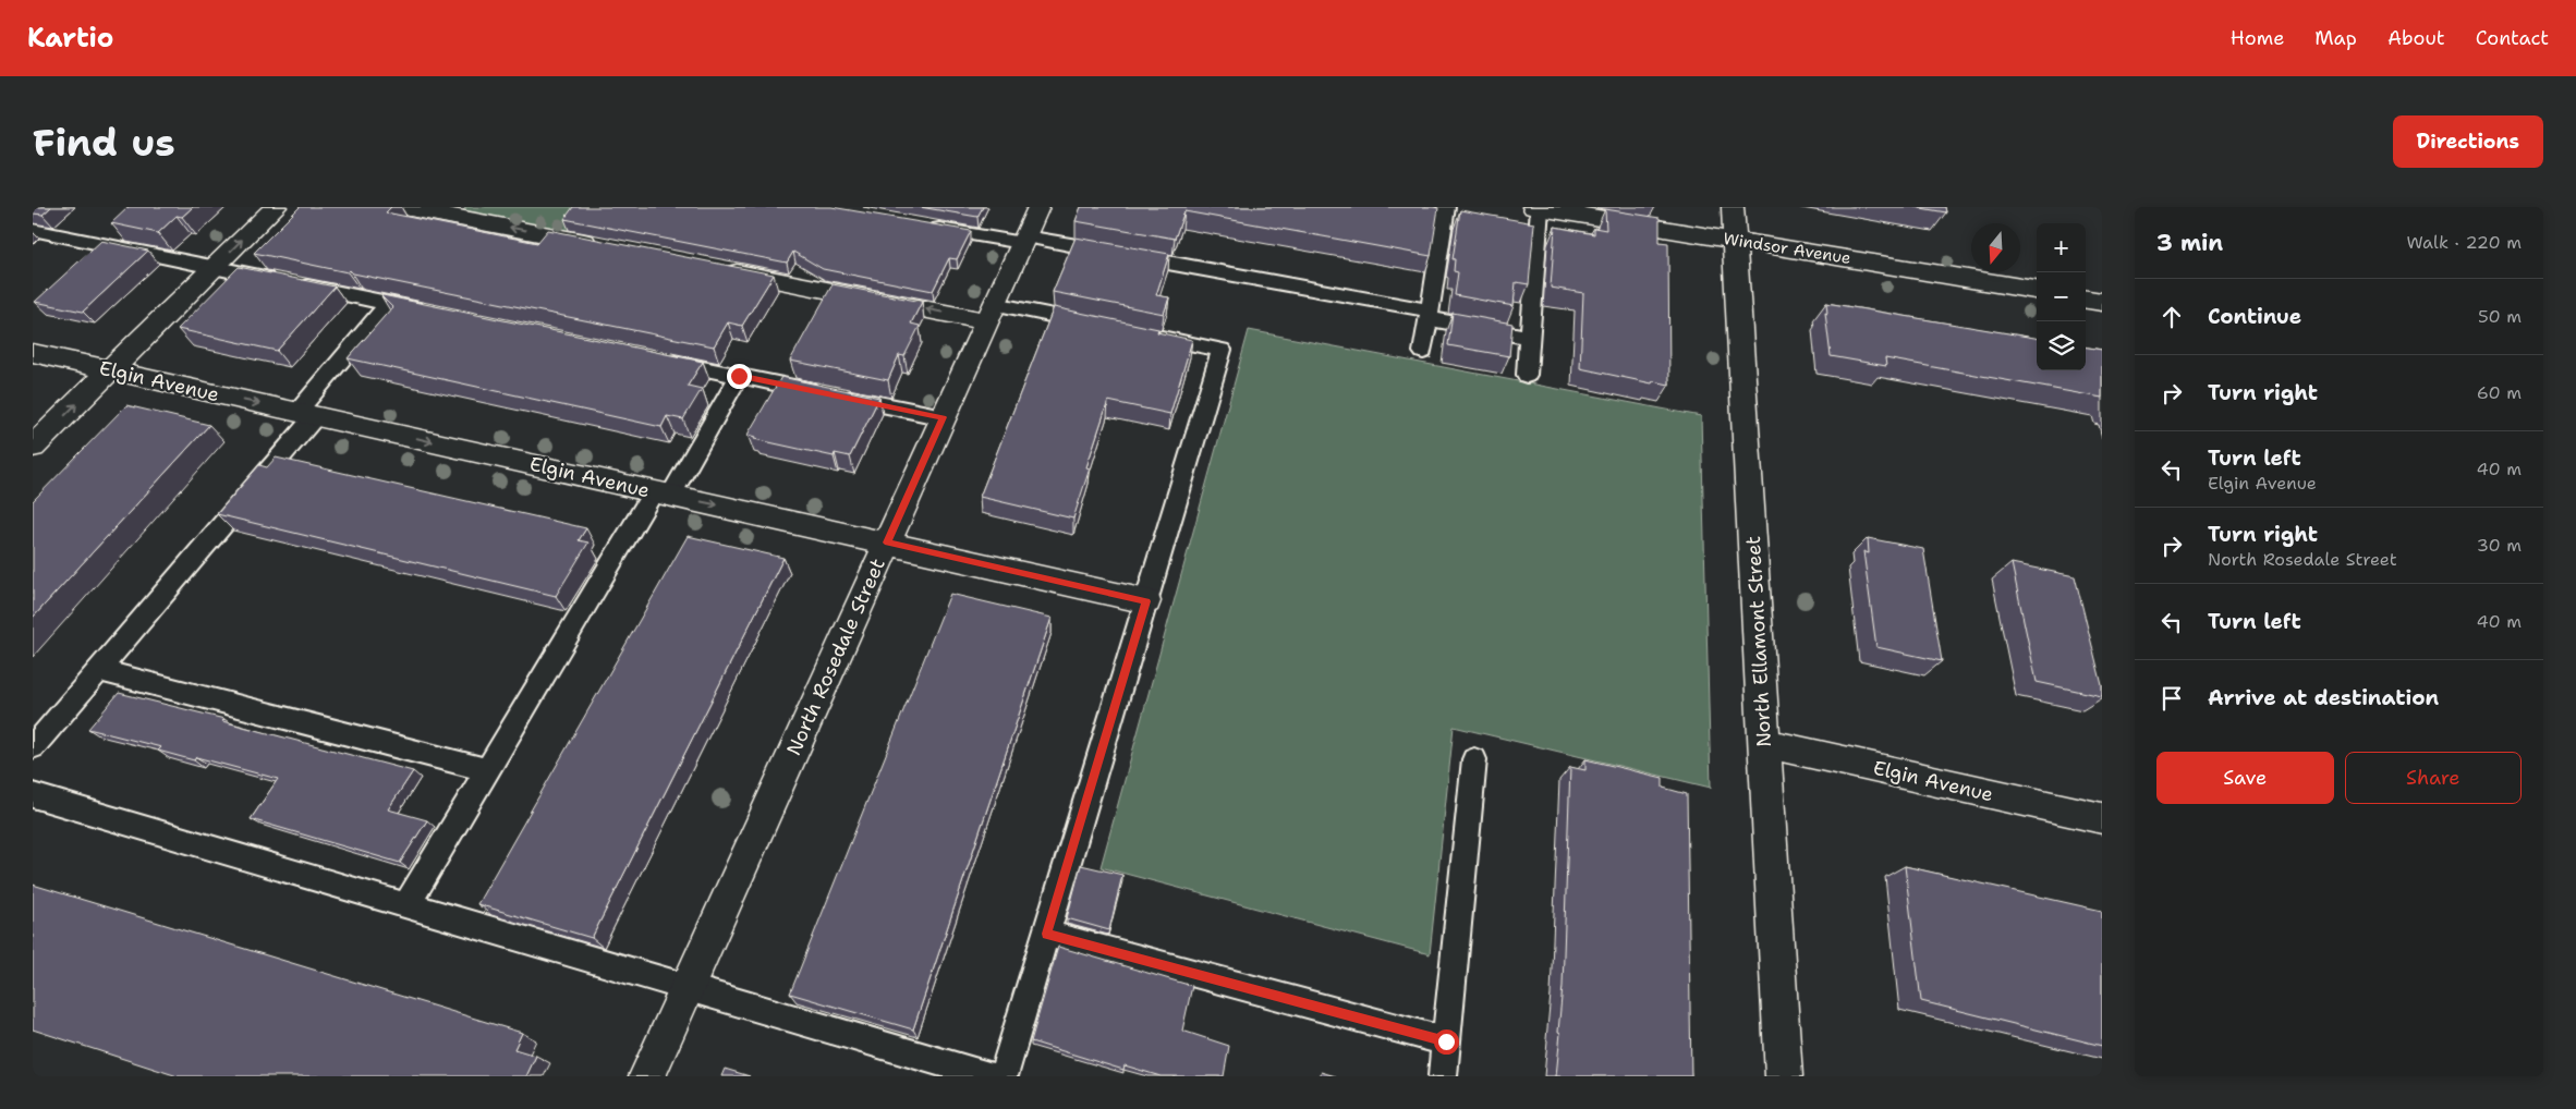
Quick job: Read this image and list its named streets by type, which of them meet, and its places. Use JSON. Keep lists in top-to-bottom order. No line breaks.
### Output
{"streets":{"street":["Windsor Avenue","Elgin Avenue","North Ellamont Street","North Rosedale Street"]},"crossings":[["Windsor Avenue","North Ellamont Street"],["Elgin Avenue","North Ellamont Street"],["Elgin Avenue","North Rosedale Street"]],"north":"bottom","page":{"header":"Kartio","nav":["Home","Map","About","Contact"],"buttons":["Directions",["Save","Share"]],"title":"Find us","heading":["3 min","Walk · 220 m"],"map_buttons":["+","−"],"list":[["Continue","50 m"],["Turn right","60 m"],["Turn left","Elgin Avenue","40 m"],["Turn right","North Rosedale Street","30 m"],["Turn left","40 m"],"Arrive at destination"]}}
